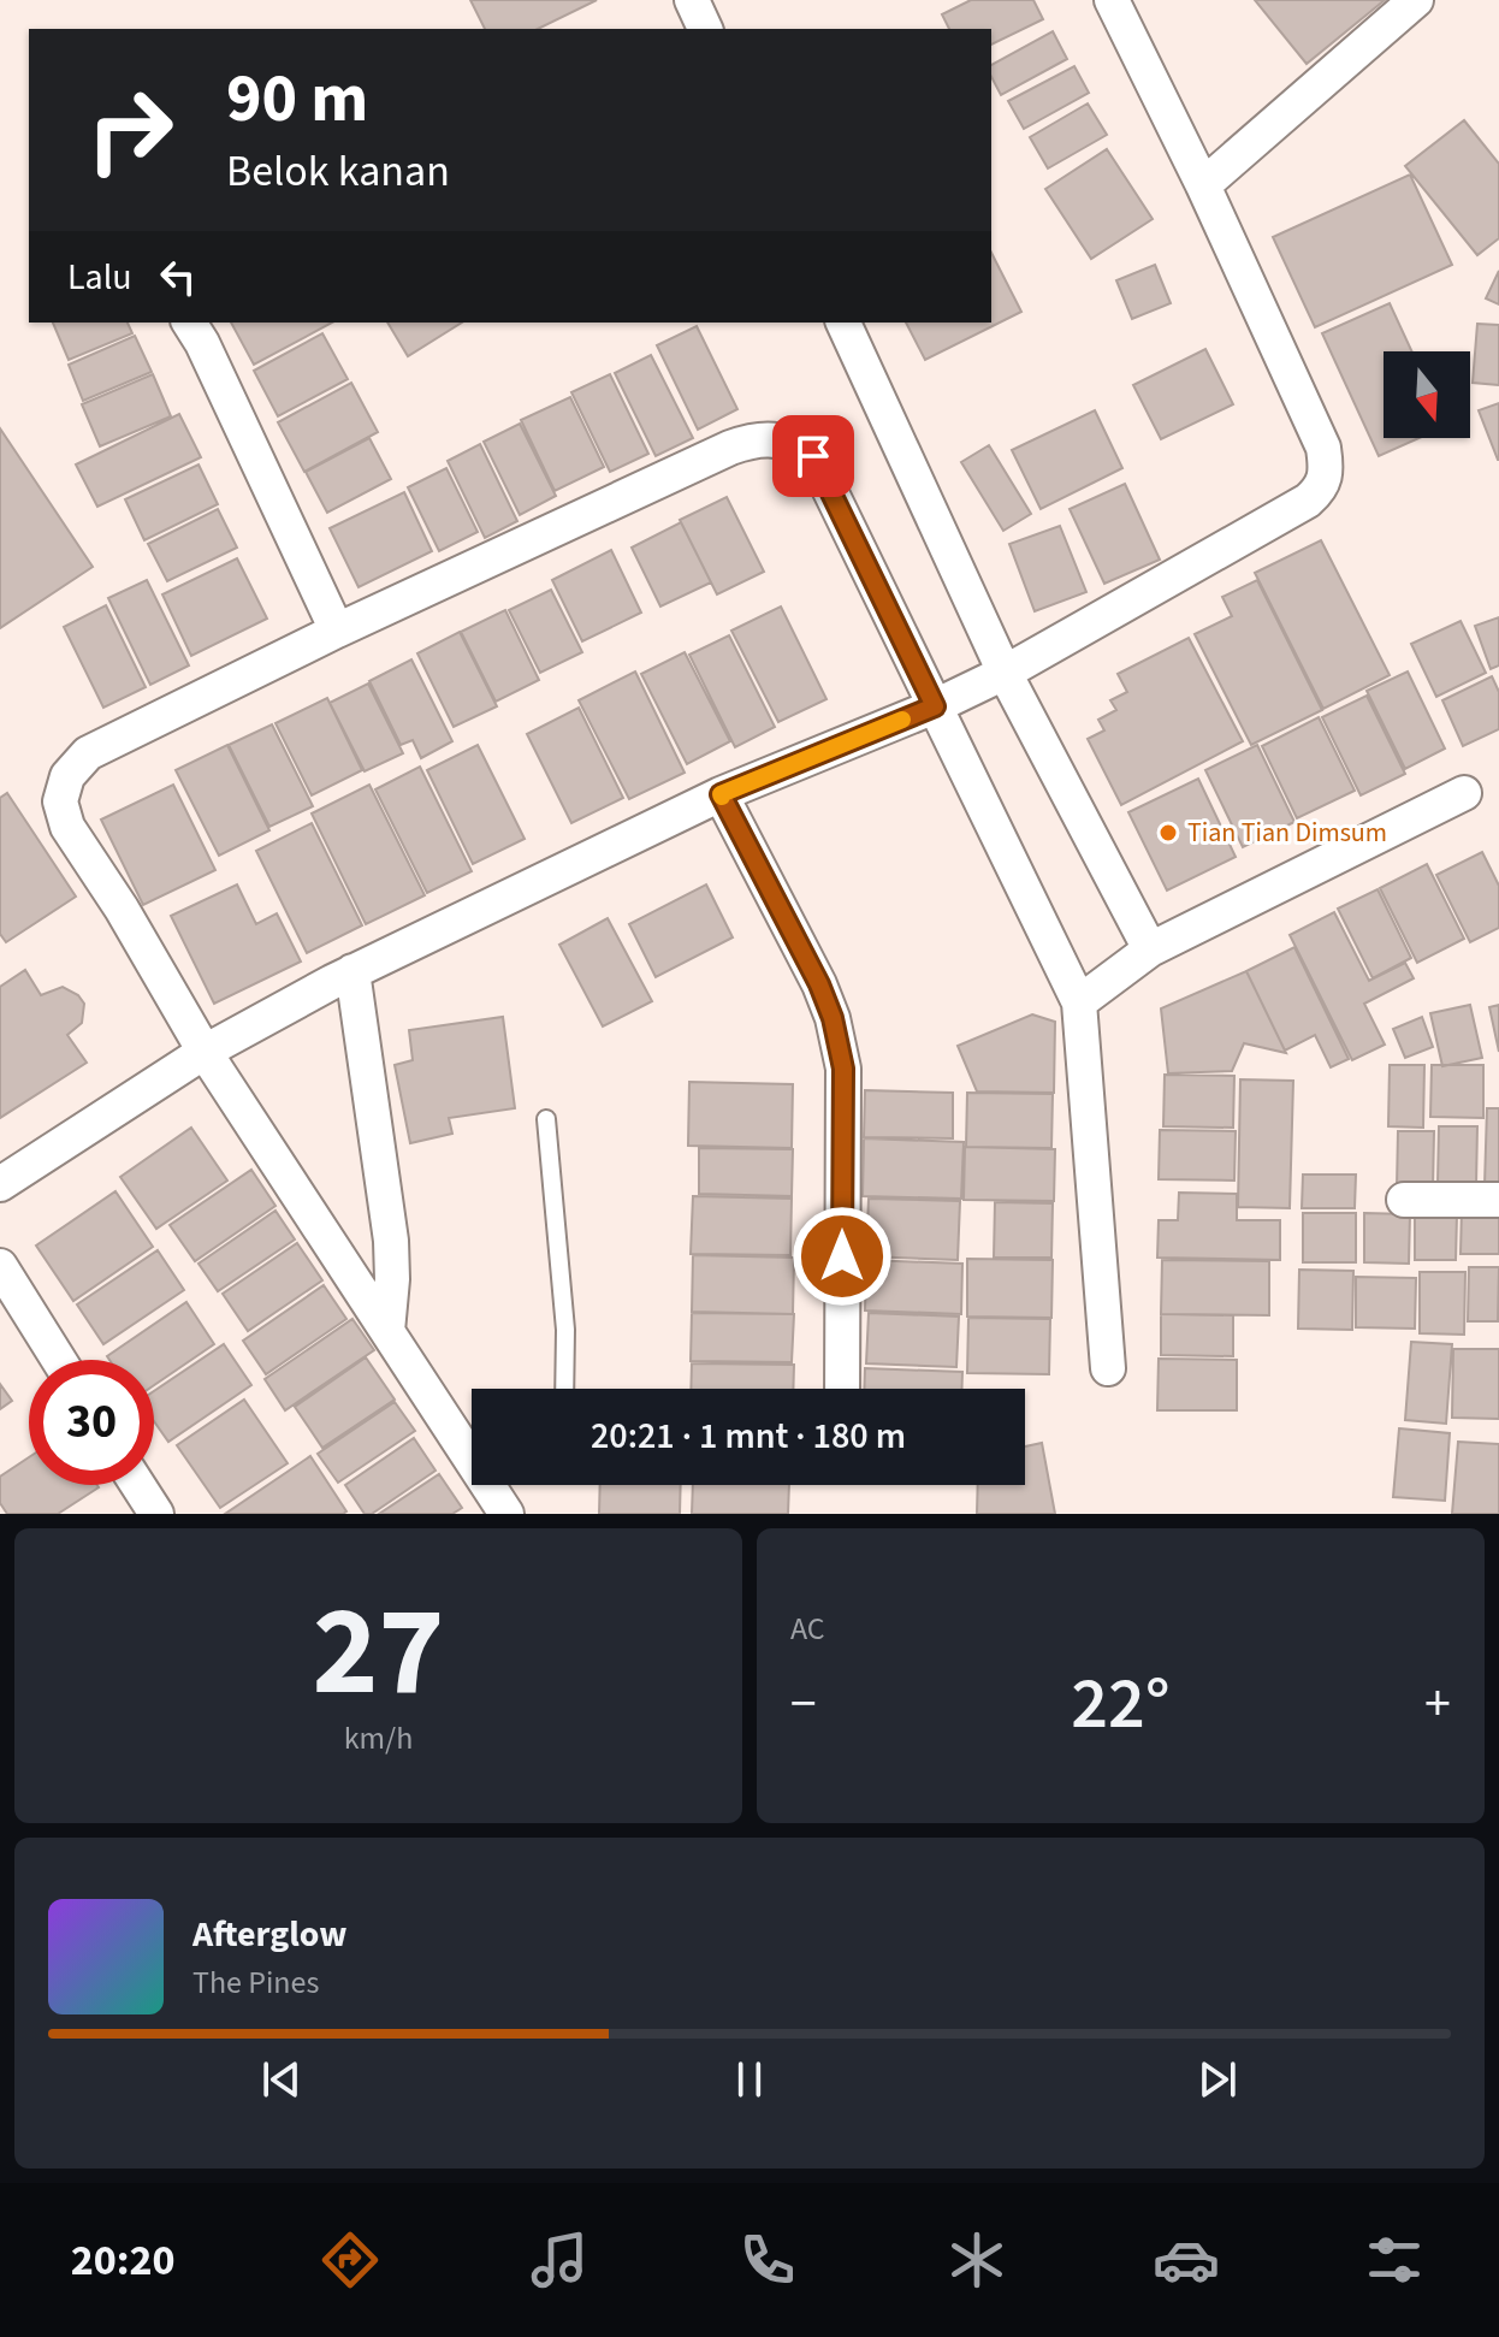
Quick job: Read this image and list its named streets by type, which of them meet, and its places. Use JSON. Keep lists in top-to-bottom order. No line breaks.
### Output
{"places":["Tian Tian Dimsum"],"north":"bottom","page":{"turn":["90 m","Belok kanan"],"then":"Lalu","limit":"30","trip":"20:21 · 1 mnt · 180 m","tile":[["27","km/h"],"AC"],"heat":["−","22°","+"],"song":["Afterglow","The Pines"],"tabs":"20:20"}}
